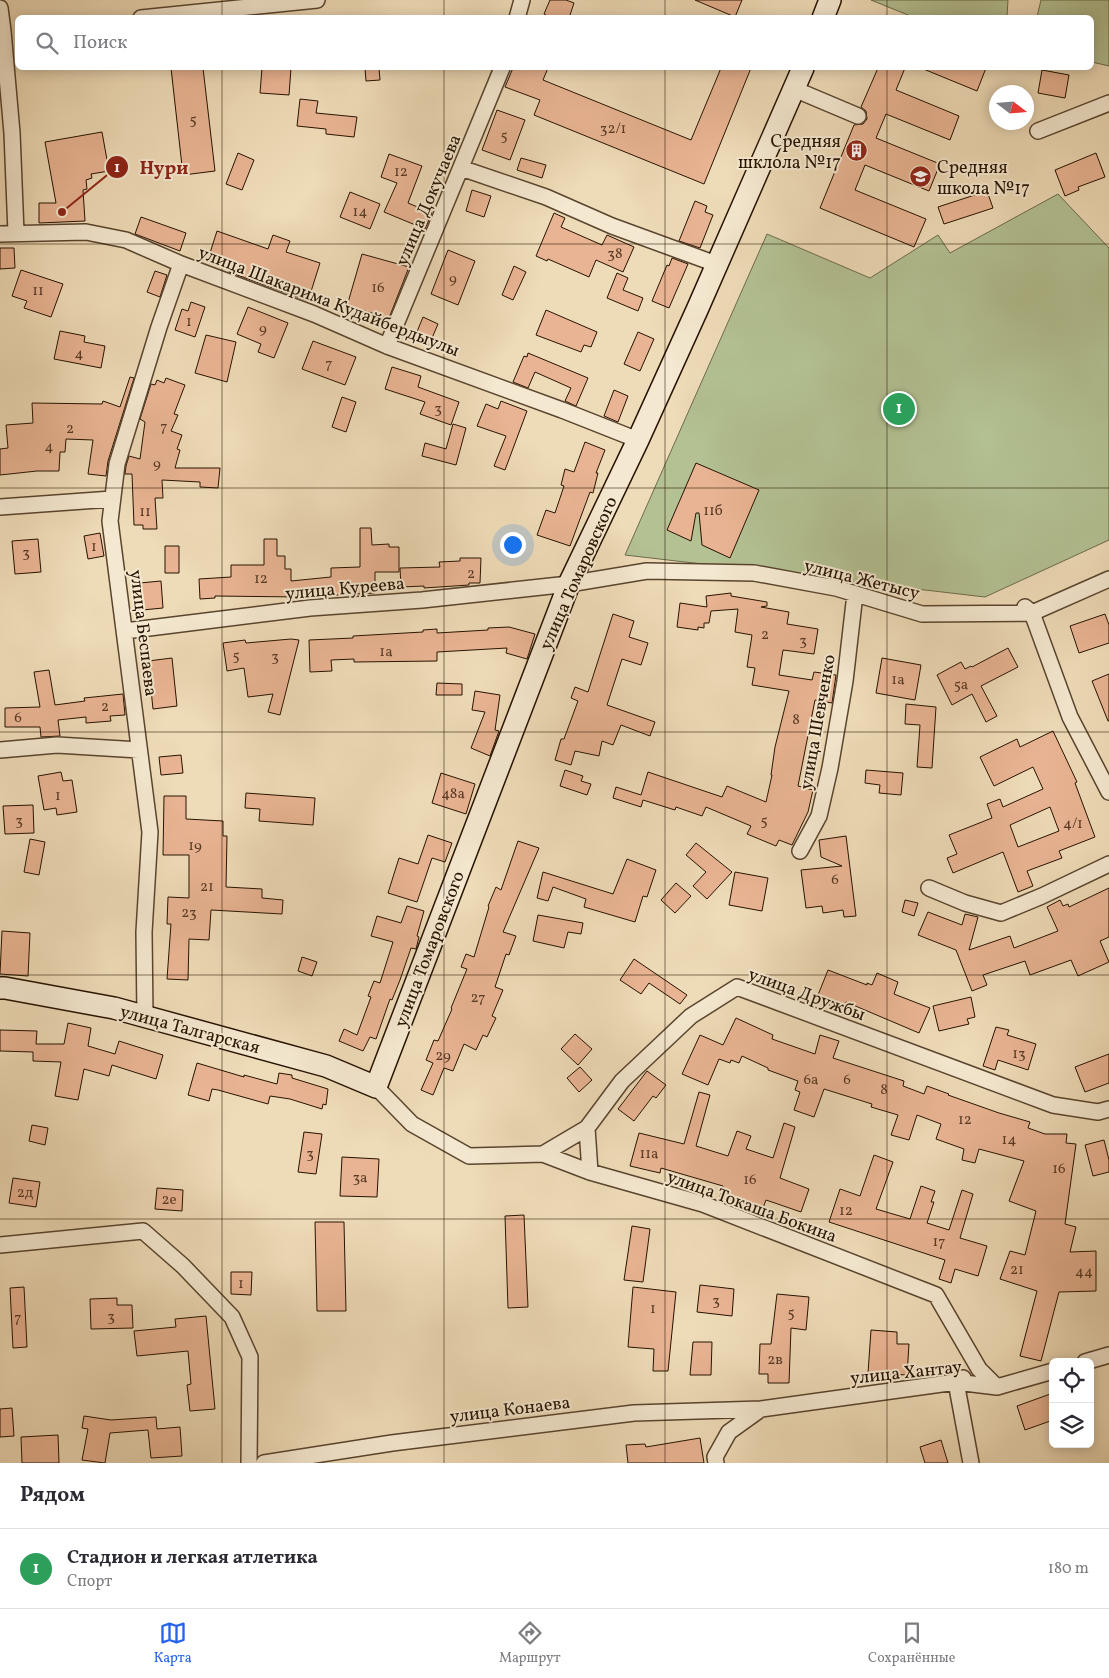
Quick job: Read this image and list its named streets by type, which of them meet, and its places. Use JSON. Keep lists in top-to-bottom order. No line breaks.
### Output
{"streets":{"street":["улица Докучаева","улица Шакарима Кудайбердыулы","улица Томаровского","улица Жетысу","улица Куреева","улица Беспаева","улица Шевченко","улица Дружбы","улица Талгарская","улица Токаша Бокина","улица Хантау","улица Конаева"]},"crossings":[["улица Докучаева","улица Шакарима Кудайбердыулы"],["улица Шакарима Кудайбердыулы","улица Томаровского"],["улица Шакарима Кудайбердыулы","улица Беспаева"],["улица Томаровского","улица Жетысу"],["улица Томаровского","улица Куреева"],["улица Томаровского","улица Талгарская"],["улица Томаровского","улица Токаша Бокина"],["улица Жетысу","улица Куреева"],["улица Жетысу","улица Шевченко"],["улица Куреева","улица Беспаева"],["улица Беспаева","улица Талгарская"],["улица Дружбы","улица Токаша Бокина"],["улица Талгарская","улица Токаша Бокина"],["улица Токаша Бокина","улица Хантау"],["улица Хантау","улица Конаева"]],"places":{"building":["Средняя шклола №17"],"school or university":["Средняя школа №17"],"other":["Нури"]},"house_numbers":["5","32/1","5","12","14","38","9","16","11","1","9","4","7","3","7","2","4","9","11б","11","1","3","2","12","2","3","1а","5","3","1а","5а","2","6","8","48а","1","3","5","4/1","19","6","21","23","27","13","29","6а","6","8","12","14","3","11а","16","3а","16","2д","2е","12","17","21","44","1","3","1","5","3","7","2в"],"north":"right","page":{"search":"Поиск","pins":"1","heading":"Рядом","list":[{"mark":"1","name":"Стадион и легкая атлетика","note":"Спорт","value":"180 m"}],"nav":["Карта","Маршрут","Сохранённые"]}}
